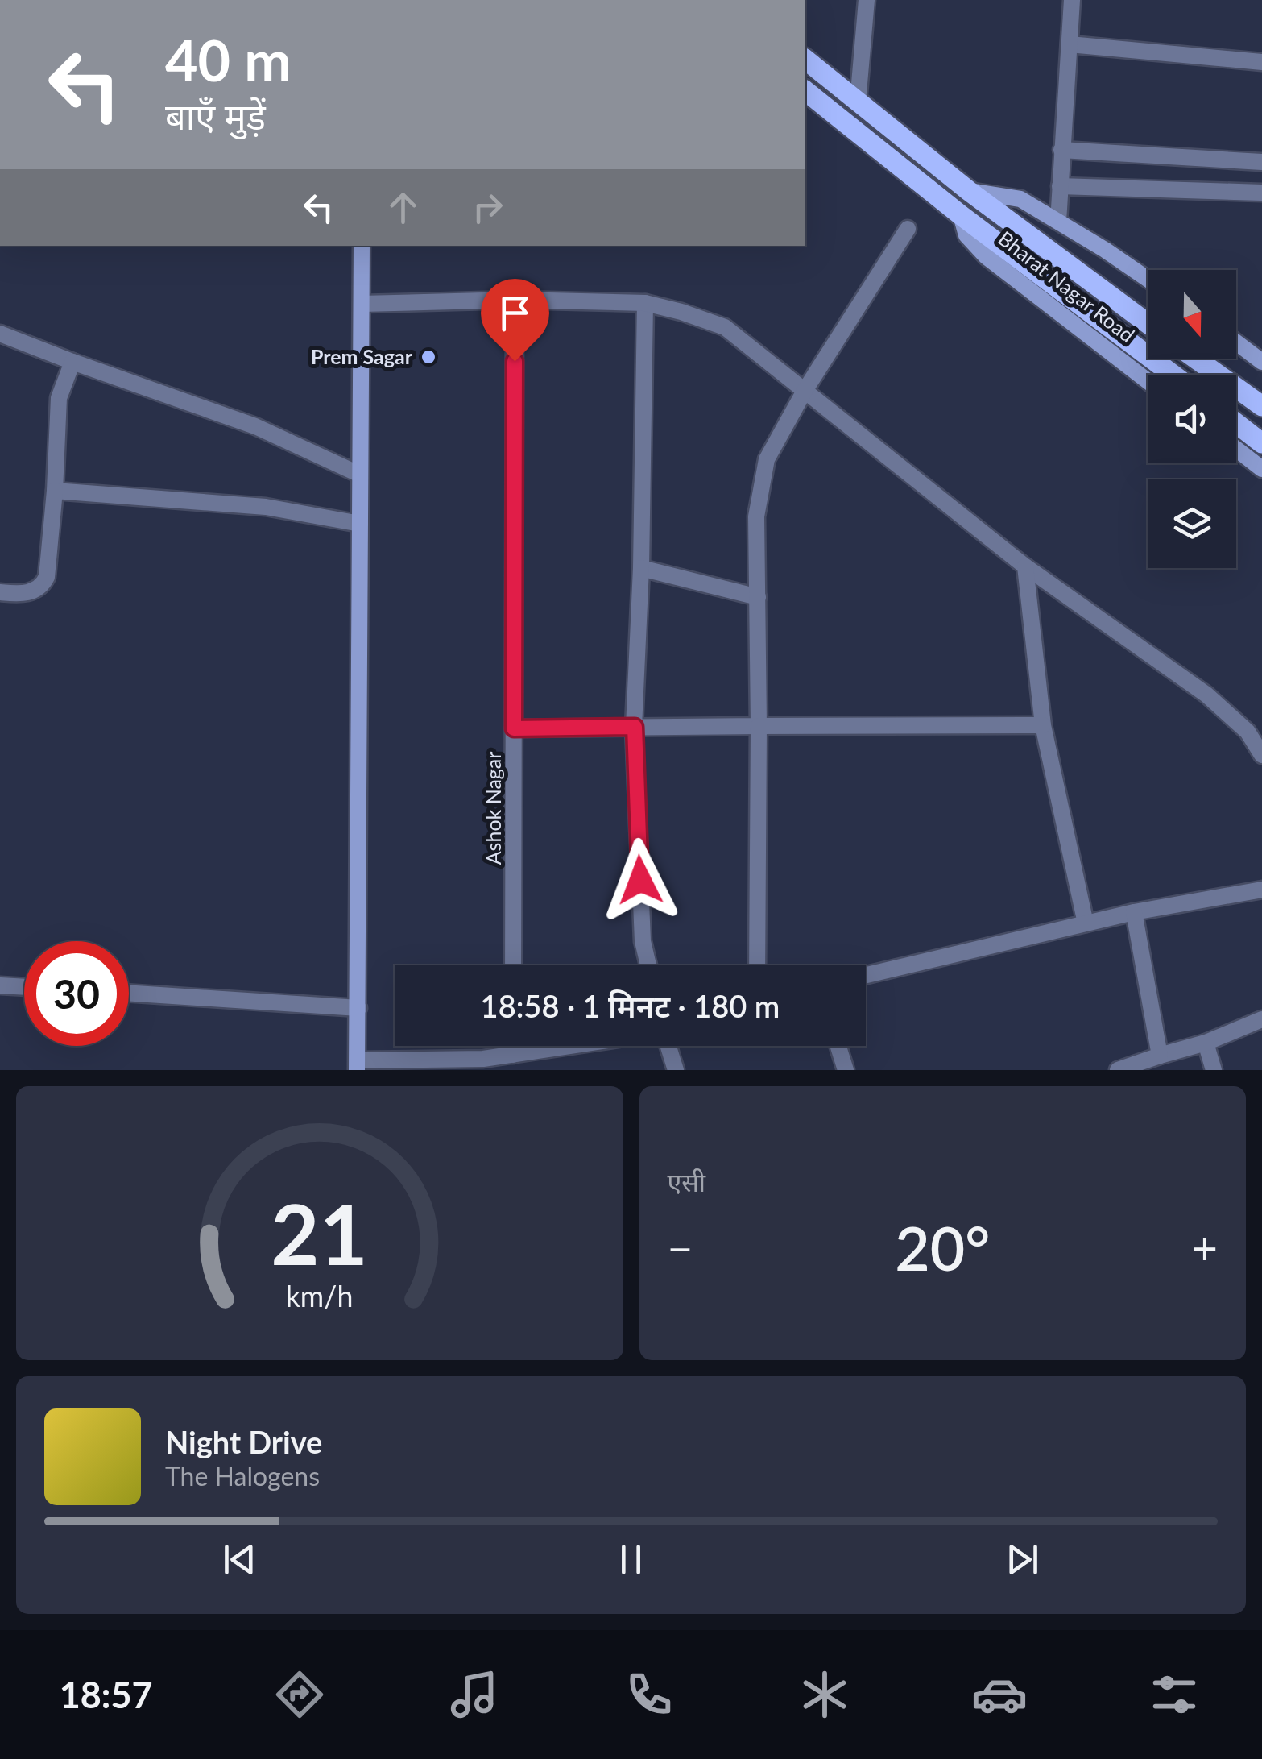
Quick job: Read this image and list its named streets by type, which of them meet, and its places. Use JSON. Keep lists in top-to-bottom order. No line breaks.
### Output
{"streets":{"main road":["Bharat Nagar Road"],"street":["Ashok Nagar"]},"places":["Prem Sagar"],"north":"bottom","page":{"turn":["40 m","बाएँ मुड़ें"],"limit":"30","trip":"18:58 · 1 मिनट · 180 m","tile":"एसी","heat":["−","20°","+"],"song":["Night Drive","The Halogens"],"tabs":"18:57","gauge":["21","km/h"]}}
